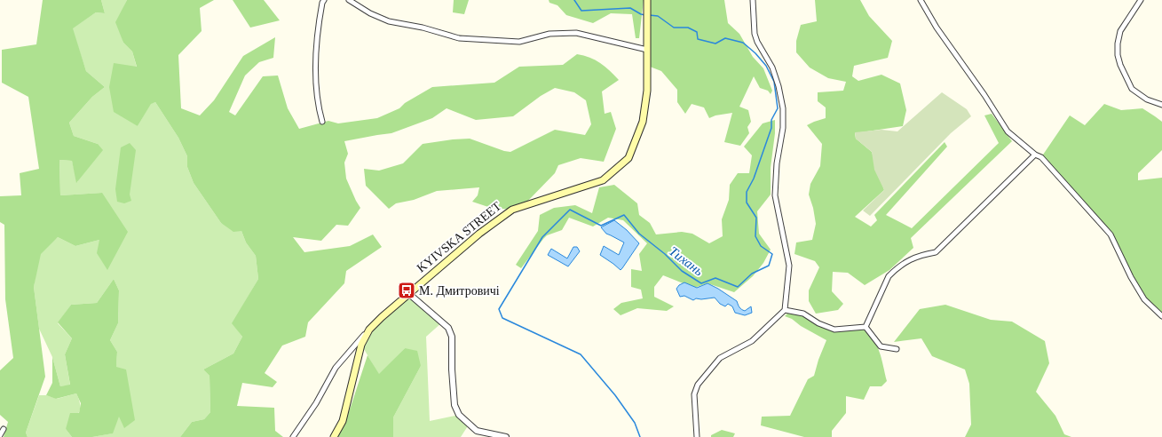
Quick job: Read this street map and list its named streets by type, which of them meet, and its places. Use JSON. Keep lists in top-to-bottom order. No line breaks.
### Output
{"streets":{"main road":["KYIVSKA STREET"]},"water":["Тихань"],"places":{"bus stop":["М. Дмитровичі"]}}
